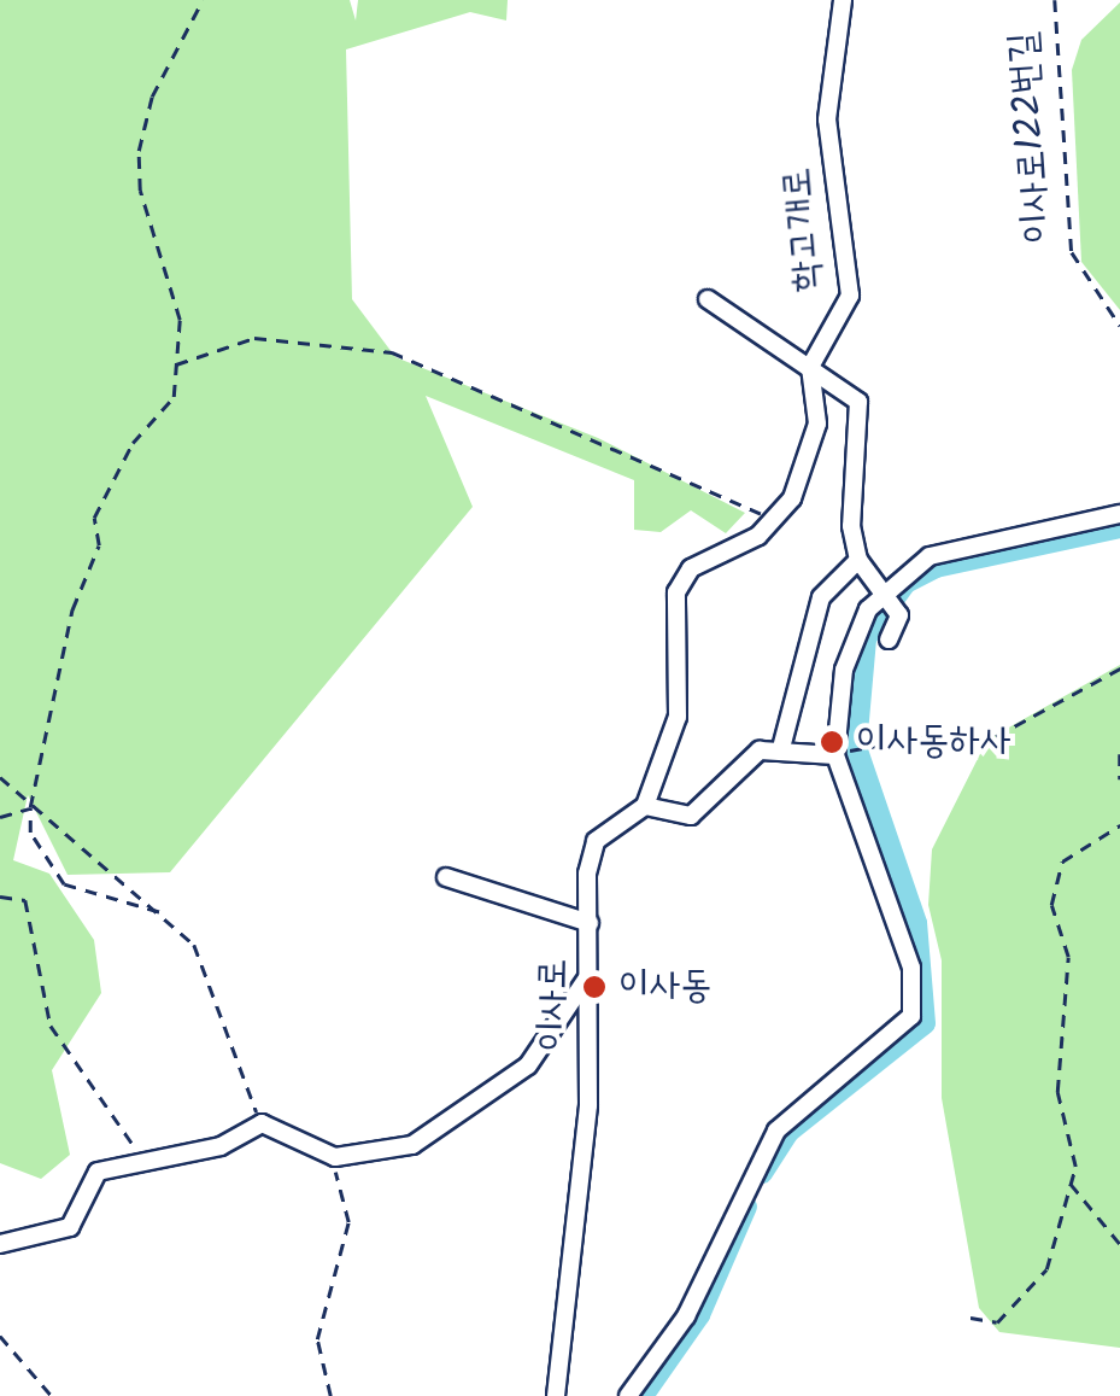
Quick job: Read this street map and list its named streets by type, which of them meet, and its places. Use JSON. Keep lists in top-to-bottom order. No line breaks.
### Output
{"streets":{"street":["학고개로","이사로"],"path":["이사로122번길"]},"places":["이사동하사","이사동"]}
